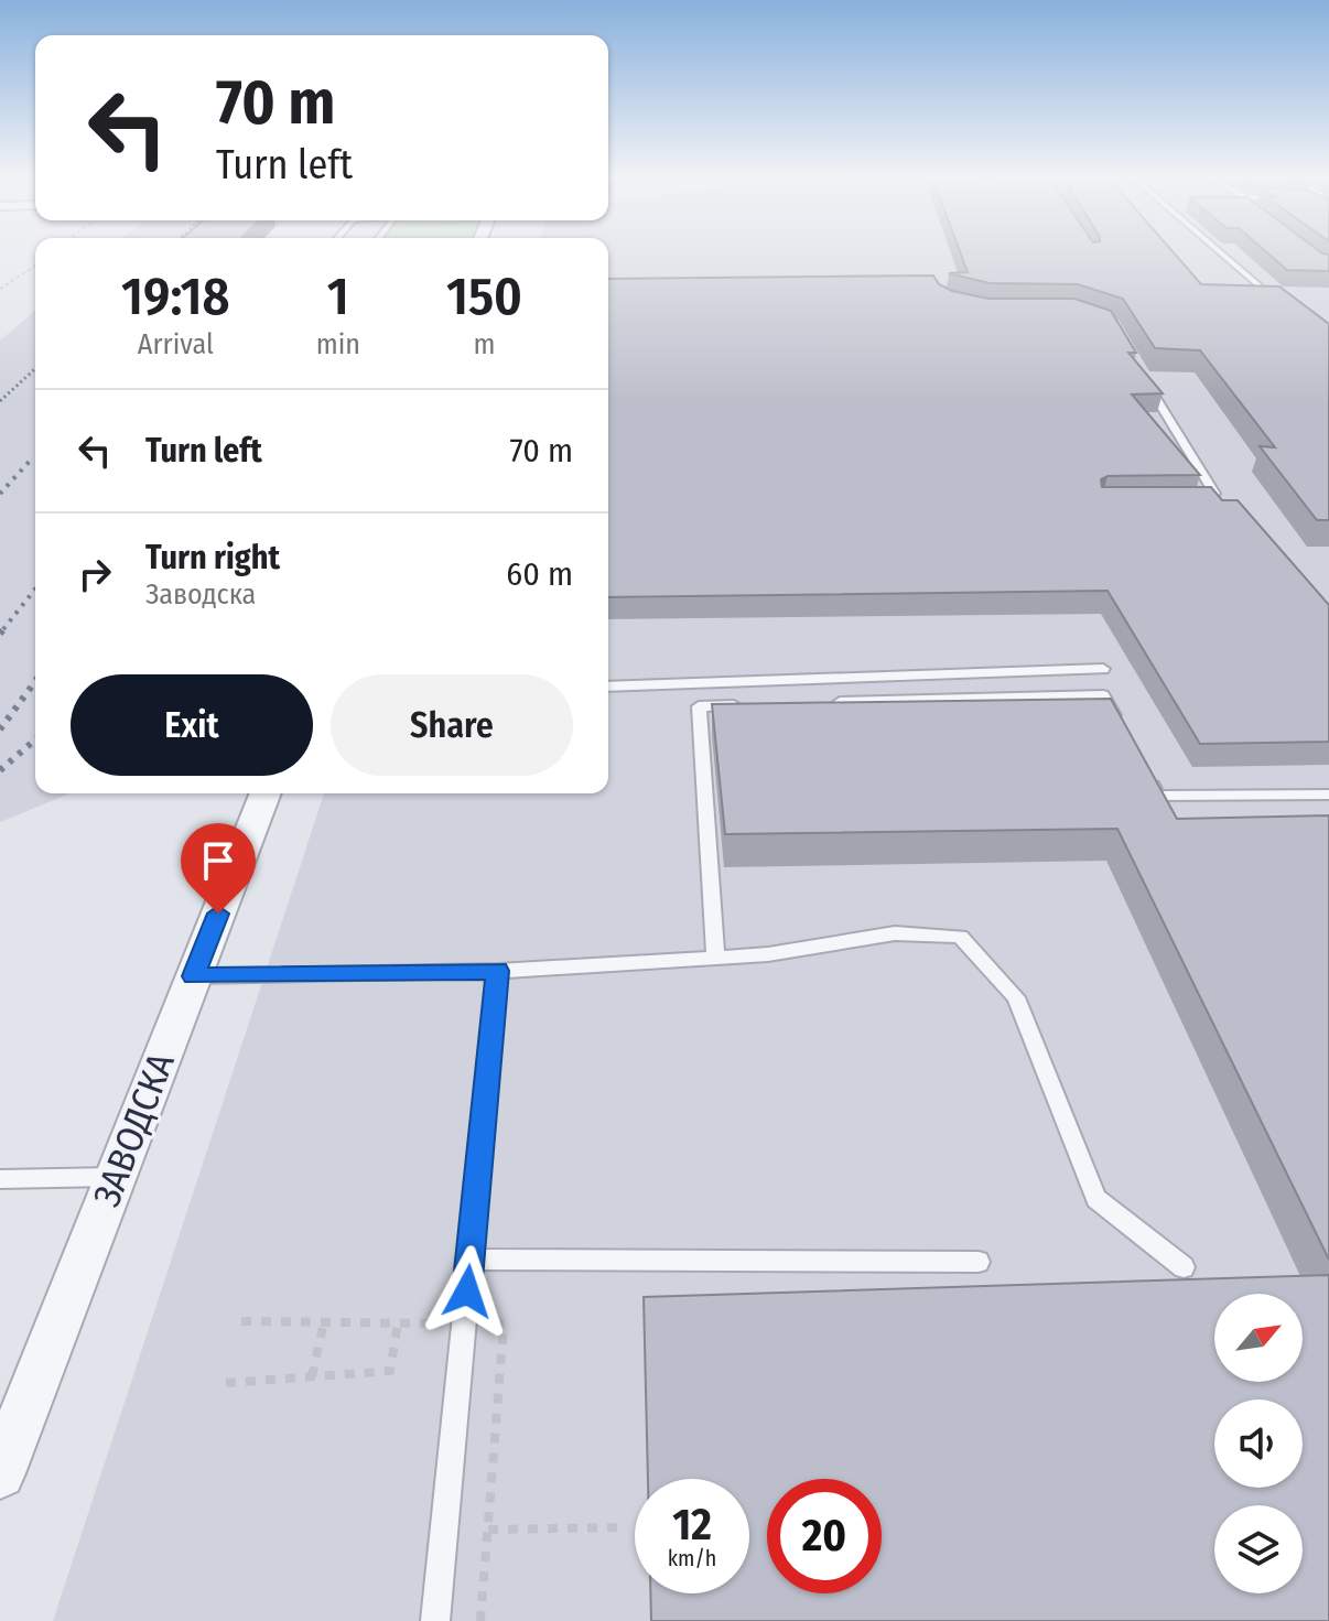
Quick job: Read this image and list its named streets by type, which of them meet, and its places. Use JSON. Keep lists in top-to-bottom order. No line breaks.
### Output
{"streets":{"street":["ЗАВОДСКА"]},"north":"top right","page":{"turn":["70 m","Turn left"],"eta":["19:18","Arrival","1","min","150","m"],"list":[{"name":"Turn left","value":"70 m"},{"name":"Turn right","note":"Заводска","value":"60 m"}],"buttons":["Exit","Share"],"speed":"12 km/h","limit":"20"}}
